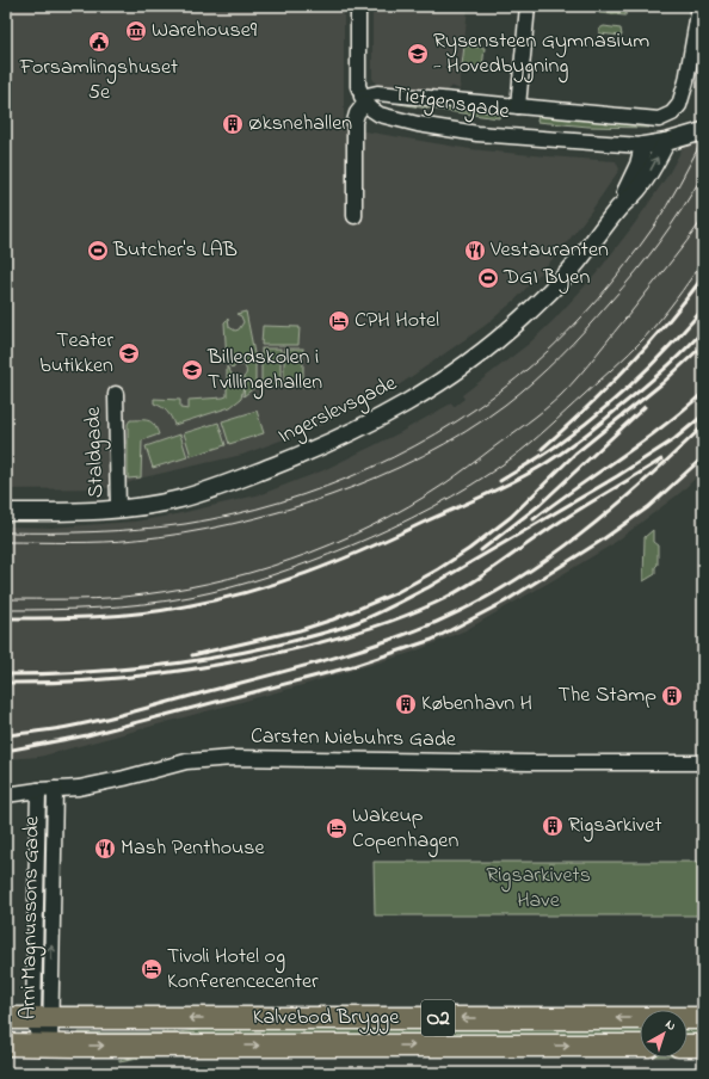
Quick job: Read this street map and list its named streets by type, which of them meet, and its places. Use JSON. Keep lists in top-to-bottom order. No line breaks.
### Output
{"streets":{"main road":["Kalvebod Brygge","O2"],"street":["Tietgensgade","Ingerslevsgade","Staldgade","Carsten Niebuhrs Gade","Arni Magnussons Gade"]},"crossings":[["Tietgensgade","Ingerslevsgade"],["Ingerslevsgade","Staldgade"],["Carsten Niebuhrs Gade","Arni Magnussons Gade"],["Arni Magnussons Gade","Kalvebod Brygge"]],"parks":["Rigsarkivets Have"],"places":{"museum":["Warehouse9"],"public building":["Forsamlingshuset 5e"],"school or university":["Rysensteen Gymnasium - Hovedbygning","Teater butikken","Billedskolen i Tvillingehallen"],"building":["Øksnehallen","The Stamp","København H","Rigsarkivet"],"sports":["Butcher's LAB","DGI Byen"],"restaurant":["Vestauranten","Mash Penthouse"],"hotel":["CPH Hotel","Wakeup Copenhagen","Tivoli Hotel og Konferencecenter"]},"north":"top right"}
